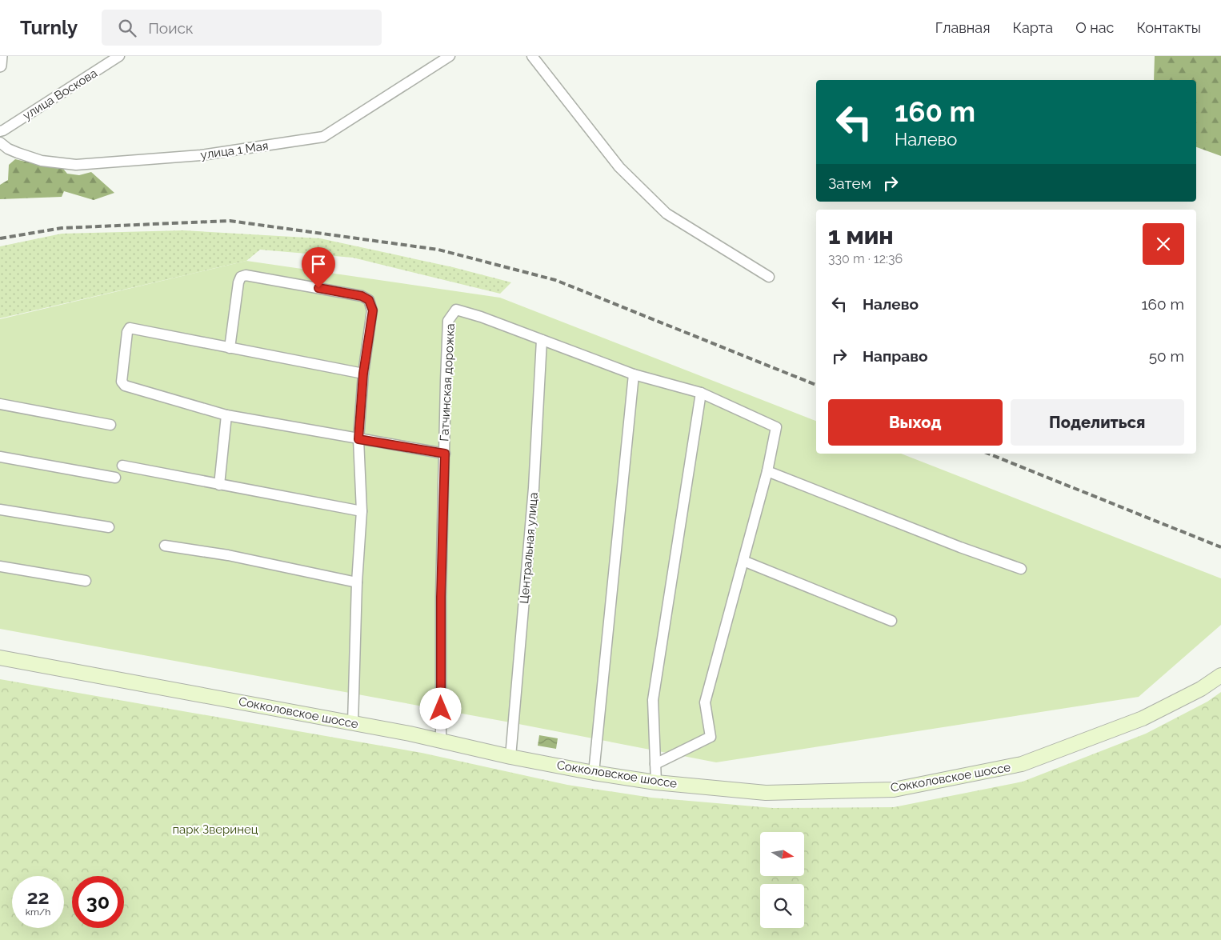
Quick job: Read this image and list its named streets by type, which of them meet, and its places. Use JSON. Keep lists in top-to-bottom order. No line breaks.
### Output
{"streets":{"main road":["Сокколовское шоссе"],"street":["улица Воскова","улица 1 Мая","Гатчинская дорожка","Центральная улица"]},"crossings":[["Гатчинская дорожка","Центральная улица"],["Гатчинская дорожка","Сокколовское шоссе"],["Центральная улица","Сокколовское шоссе"]],"parks":["парк Зверинец"],"north":"right","page":{"header":"Turnly","search":"Поиск","nav":["Главная","Карта","О нас","Контакты"],"turn":["160 m","Налево"],"then":"Затем","heading":["1 мин","330 m · 12:36"],"list":[{"name":"Налево","value":"160 m"},{"name":"Направо","value":"50 m"}],"buttons":["Выход","Поделиться"],"speed":"22 km/h","limit":"30"}}
